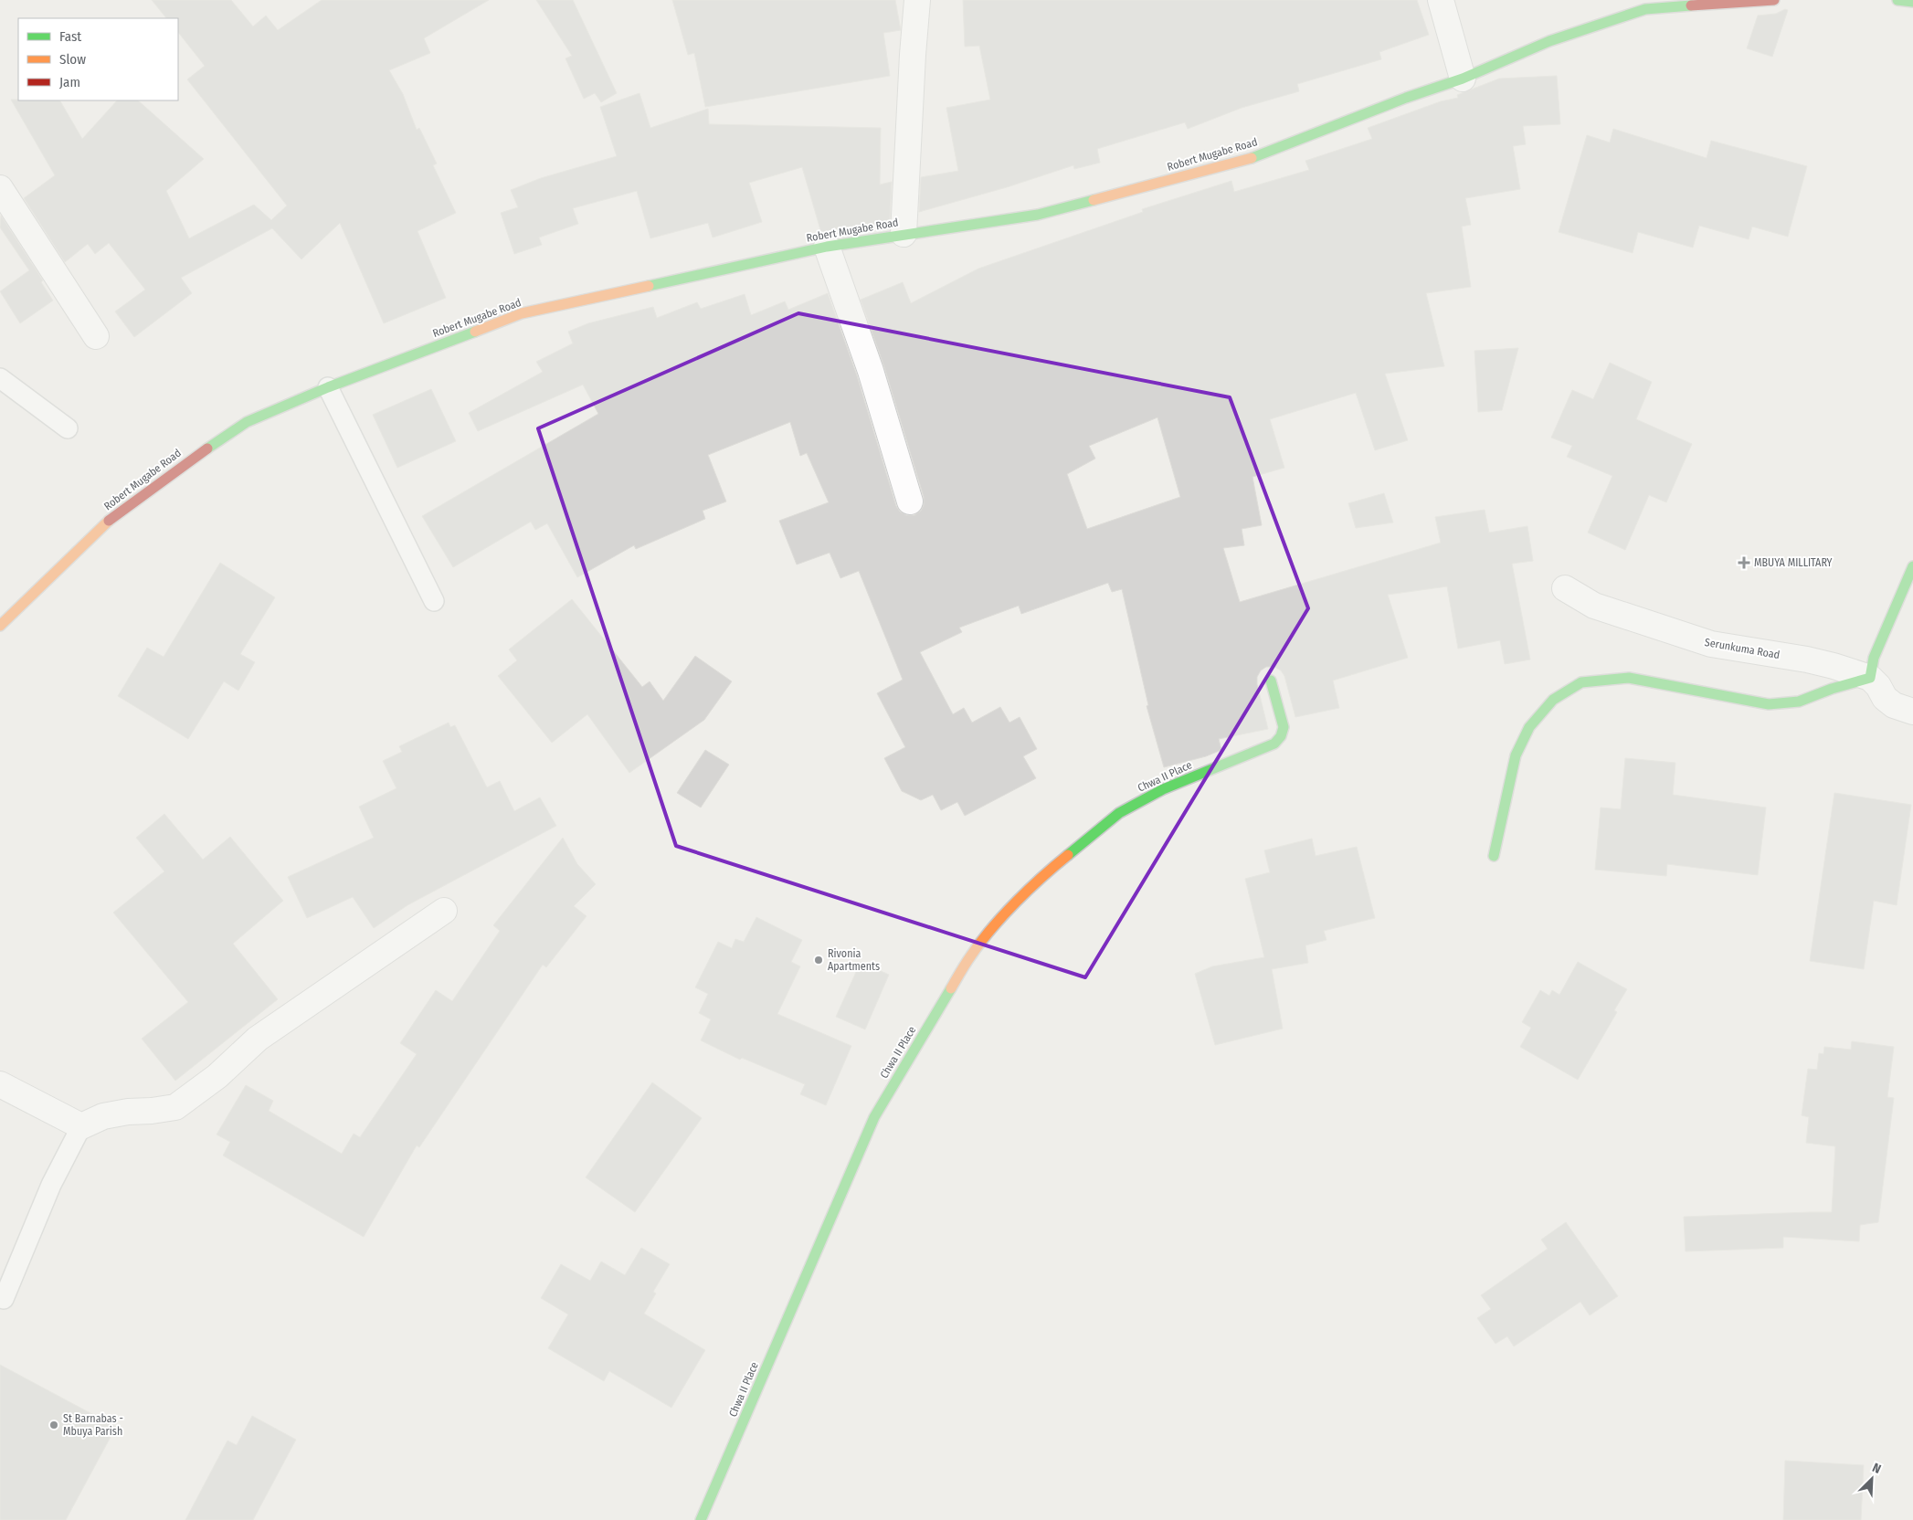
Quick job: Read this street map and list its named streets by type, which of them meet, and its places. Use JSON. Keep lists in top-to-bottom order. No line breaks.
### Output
{"streets":{"street":["Robert Mugabe Road","Serunkuma Road","Chwa II Place"]},"places":{"health":["MBUYA MILLITARY"],"other":["Rivonia Apartments","St Barnabas - Mbuya Parish"]},"legend":["Fast","Slow","Jam"],"north":"top right"}
